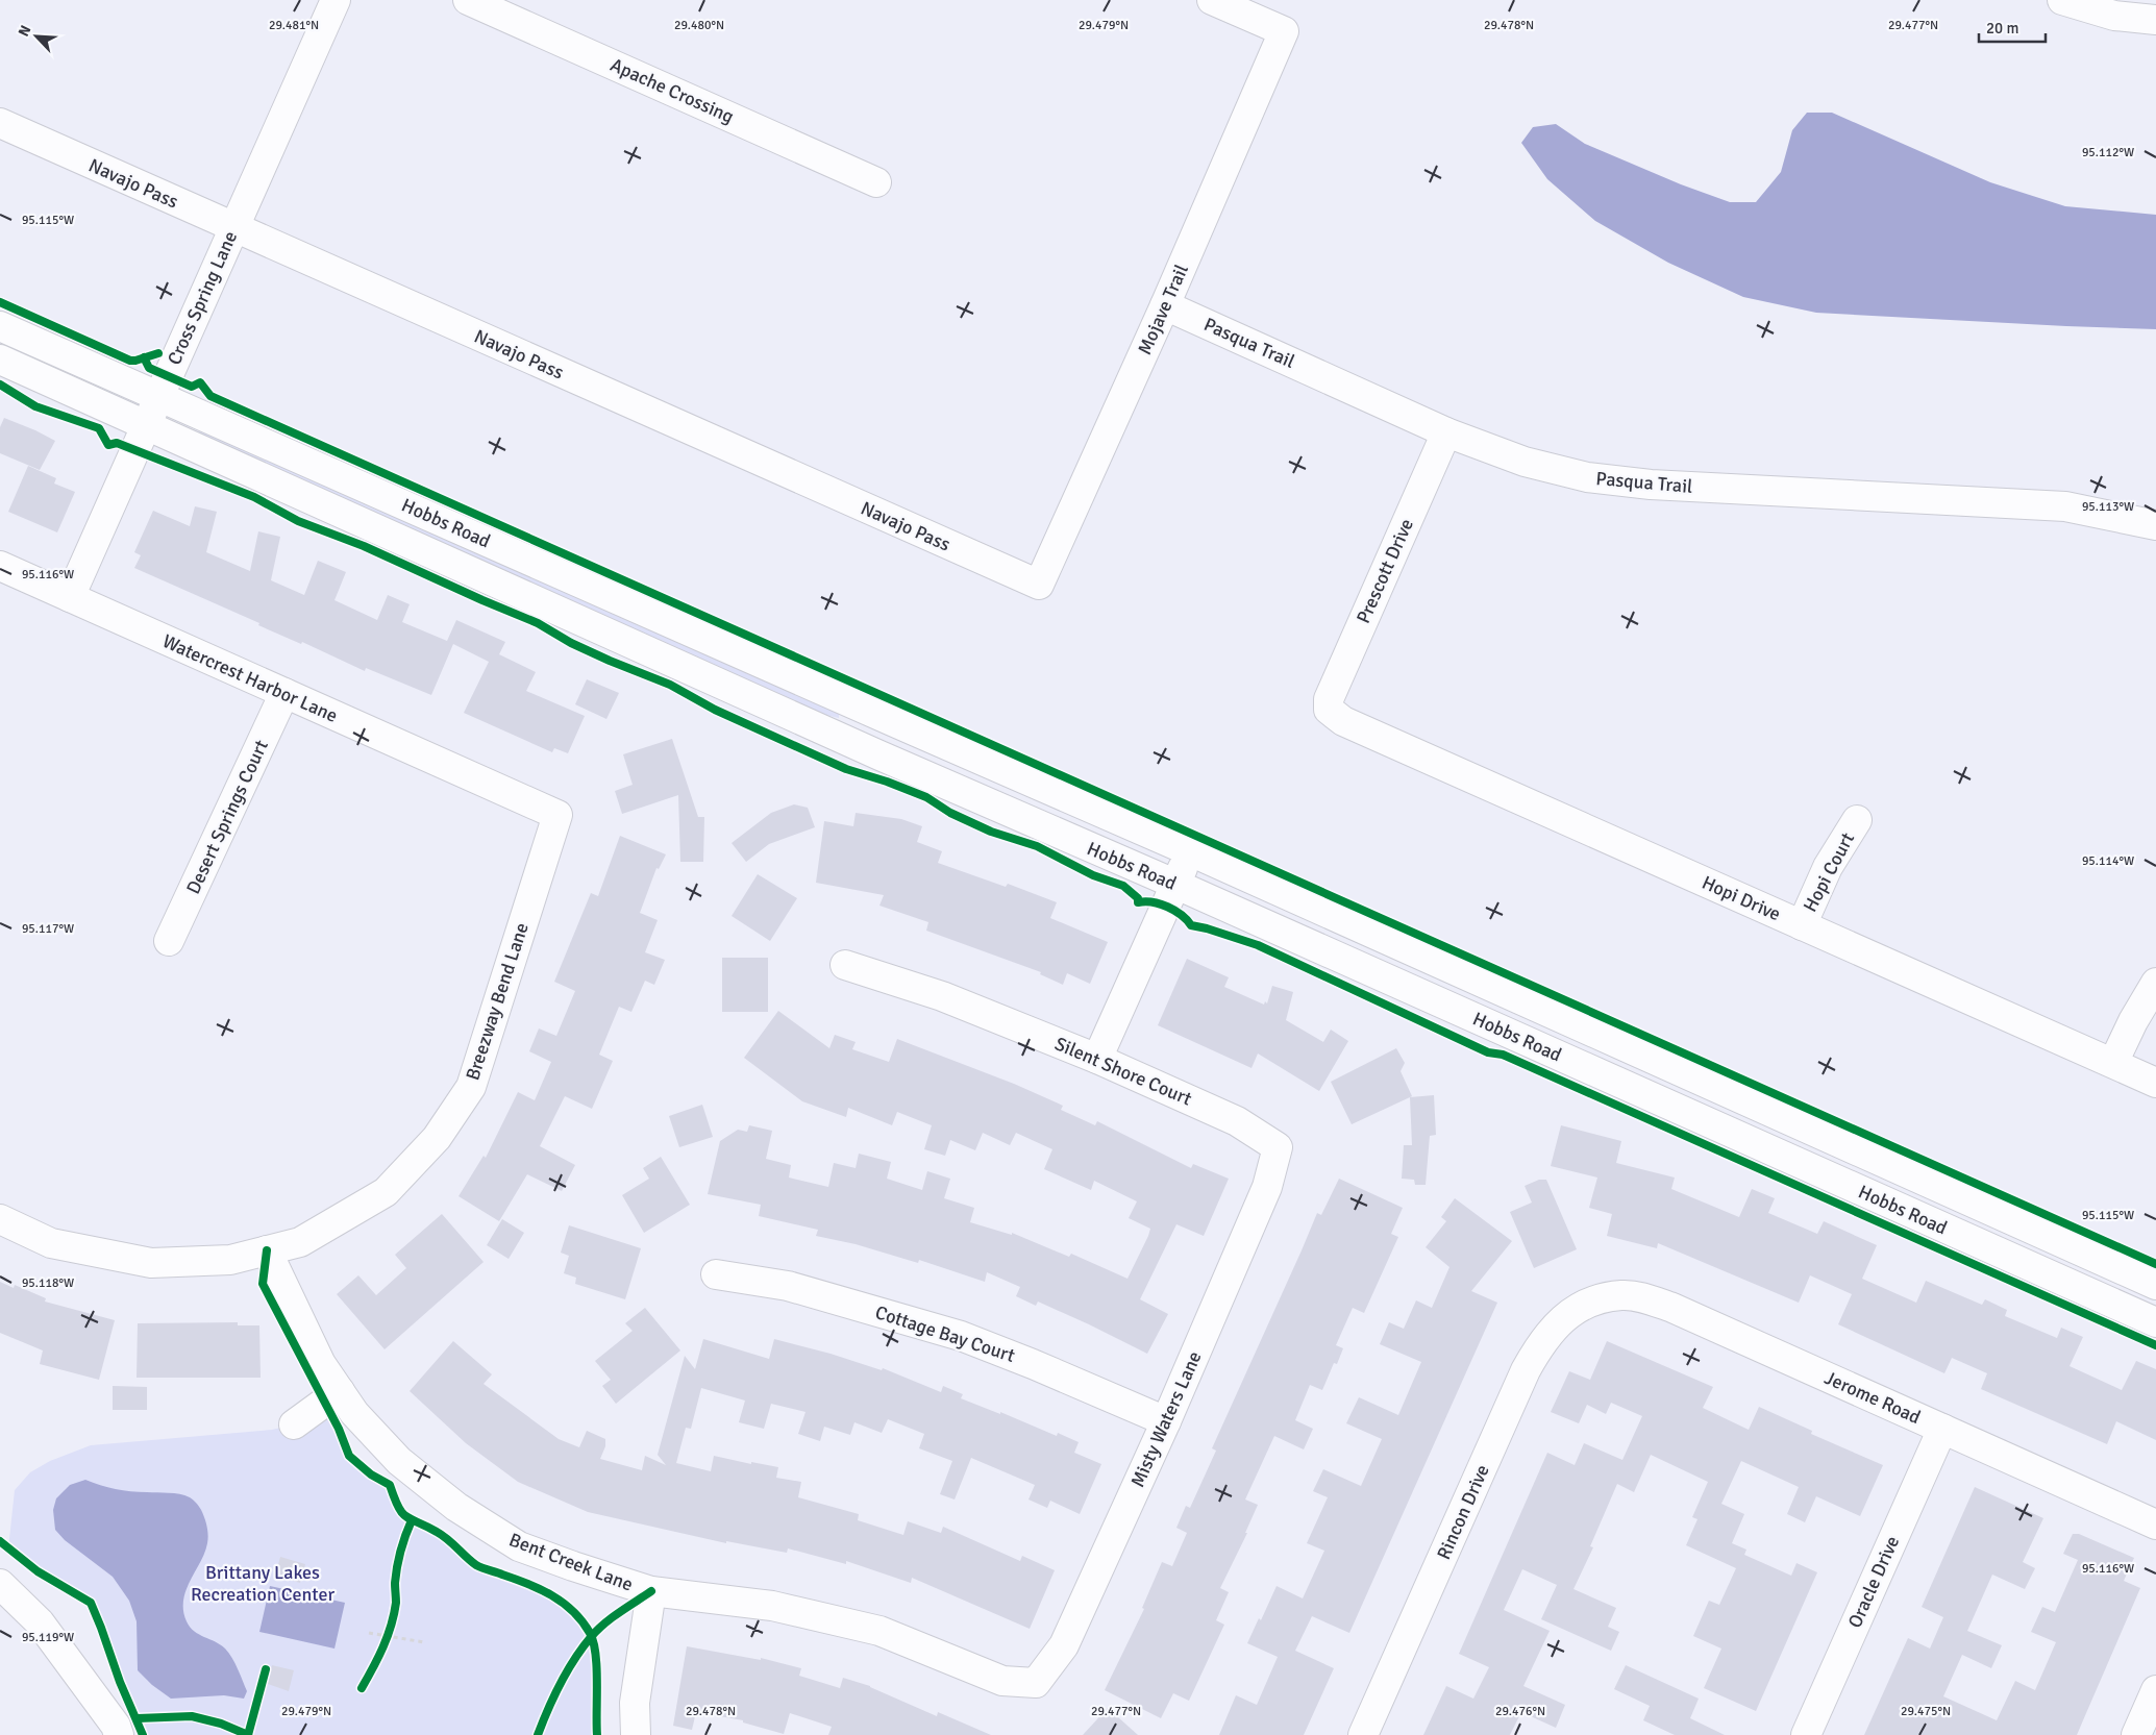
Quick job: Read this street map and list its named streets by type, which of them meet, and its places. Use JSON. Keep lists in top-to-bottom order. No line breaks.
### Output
{"streets":{"street":["Apache Crossing","Navajo Pass","Cross Spring Lane","Mojave Trail","Pasqua Trail","Hobbs Road","Prescott Drive","Watercrest Harbor Lane","Desert Springs Court","Hopi Court","Hopi Drive","Breezway Bend Lane","Silent Shore Court","Cottage Bay Court","Jerome Road","Misty Waters Lane","Rincon Drive","Bent Creek Lane","Oracle Drive"]},"crossings":[["Navajo Pass","Cross Spring Lane"],["Navajo Pass","Mojave Trail"],["Cross Spring Lane","Hobbs Road"],["Cross Spring Lane","Watercrest Harbor Lane"],["Mojave Trail","Pasqua Trail"],["Pasqua Trail","Prescott Drive"],["Prescott Drive","Hopi Drive"],["Watercrest Harbor Lane","Desert Springs Court"],["Watercrest Harbor Lane","Breezway Bend Lane"],["Hopi Court","Hopi Drive"],["Breezway Bend Lane","Bent Creek Lane"],["Silent Shore Court","Misty Waters Lane"],["Cottage Bay Court","Misty Waters Lane"],["Jerome Road","Rincon Drive"],["Jerome Road","Oracle Drive"],["Misty Waters Lane","Bent Creek Lane"]],"parks":["Brittany Lakes Recreation Center"],"scale_bar":"20 m","north":"top left","coordinates":["29.481°N","29.480°N","29.479°N","29.478°N","29.477°N","95.112°W","95.115°W","95.113°W","95.116°W","95.114°W","95.117°W","95.118°W","95.119°W","29.476°N","29.475°N"]}
